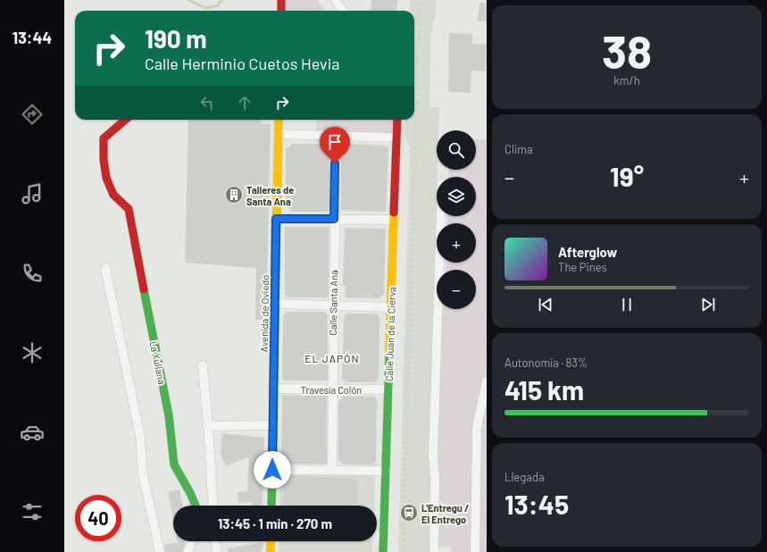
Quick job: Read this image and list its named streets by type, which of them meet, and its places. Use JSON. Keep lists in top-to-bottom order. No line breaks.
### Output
{"streets":{"street":["Calle Santa Ana","Avenida de Oviedo","Calle Juan de la Cierva","La Xuliana","Travesía Colón"]},"crossings":[["Calle Santa Ana","Travesía Colón"],["Avenida de Oviedo","Travesía Colón"],["Calle Juan de la Cierva","Travesía Colón"]],"districts":["EL JAPÓN"],"places":{"building":["Talleres de Santa Ana"],"station":["L'Entregu / El Entrego"]},"page":{"tabs":"13:44","tile":[["38","km/h"],"Clima",["Autonomía · 83%","415 km"],["Llegada","13:45"]],"turn":["190 m","Calle Herminio Cuetos Hevia"],"map_buttons":["+","−"],"heat":["−","19°","+"],"song":["Afterglow","The Pines"],"limit":"40","trip":"13:45 · 1 min · 270 m"}}
